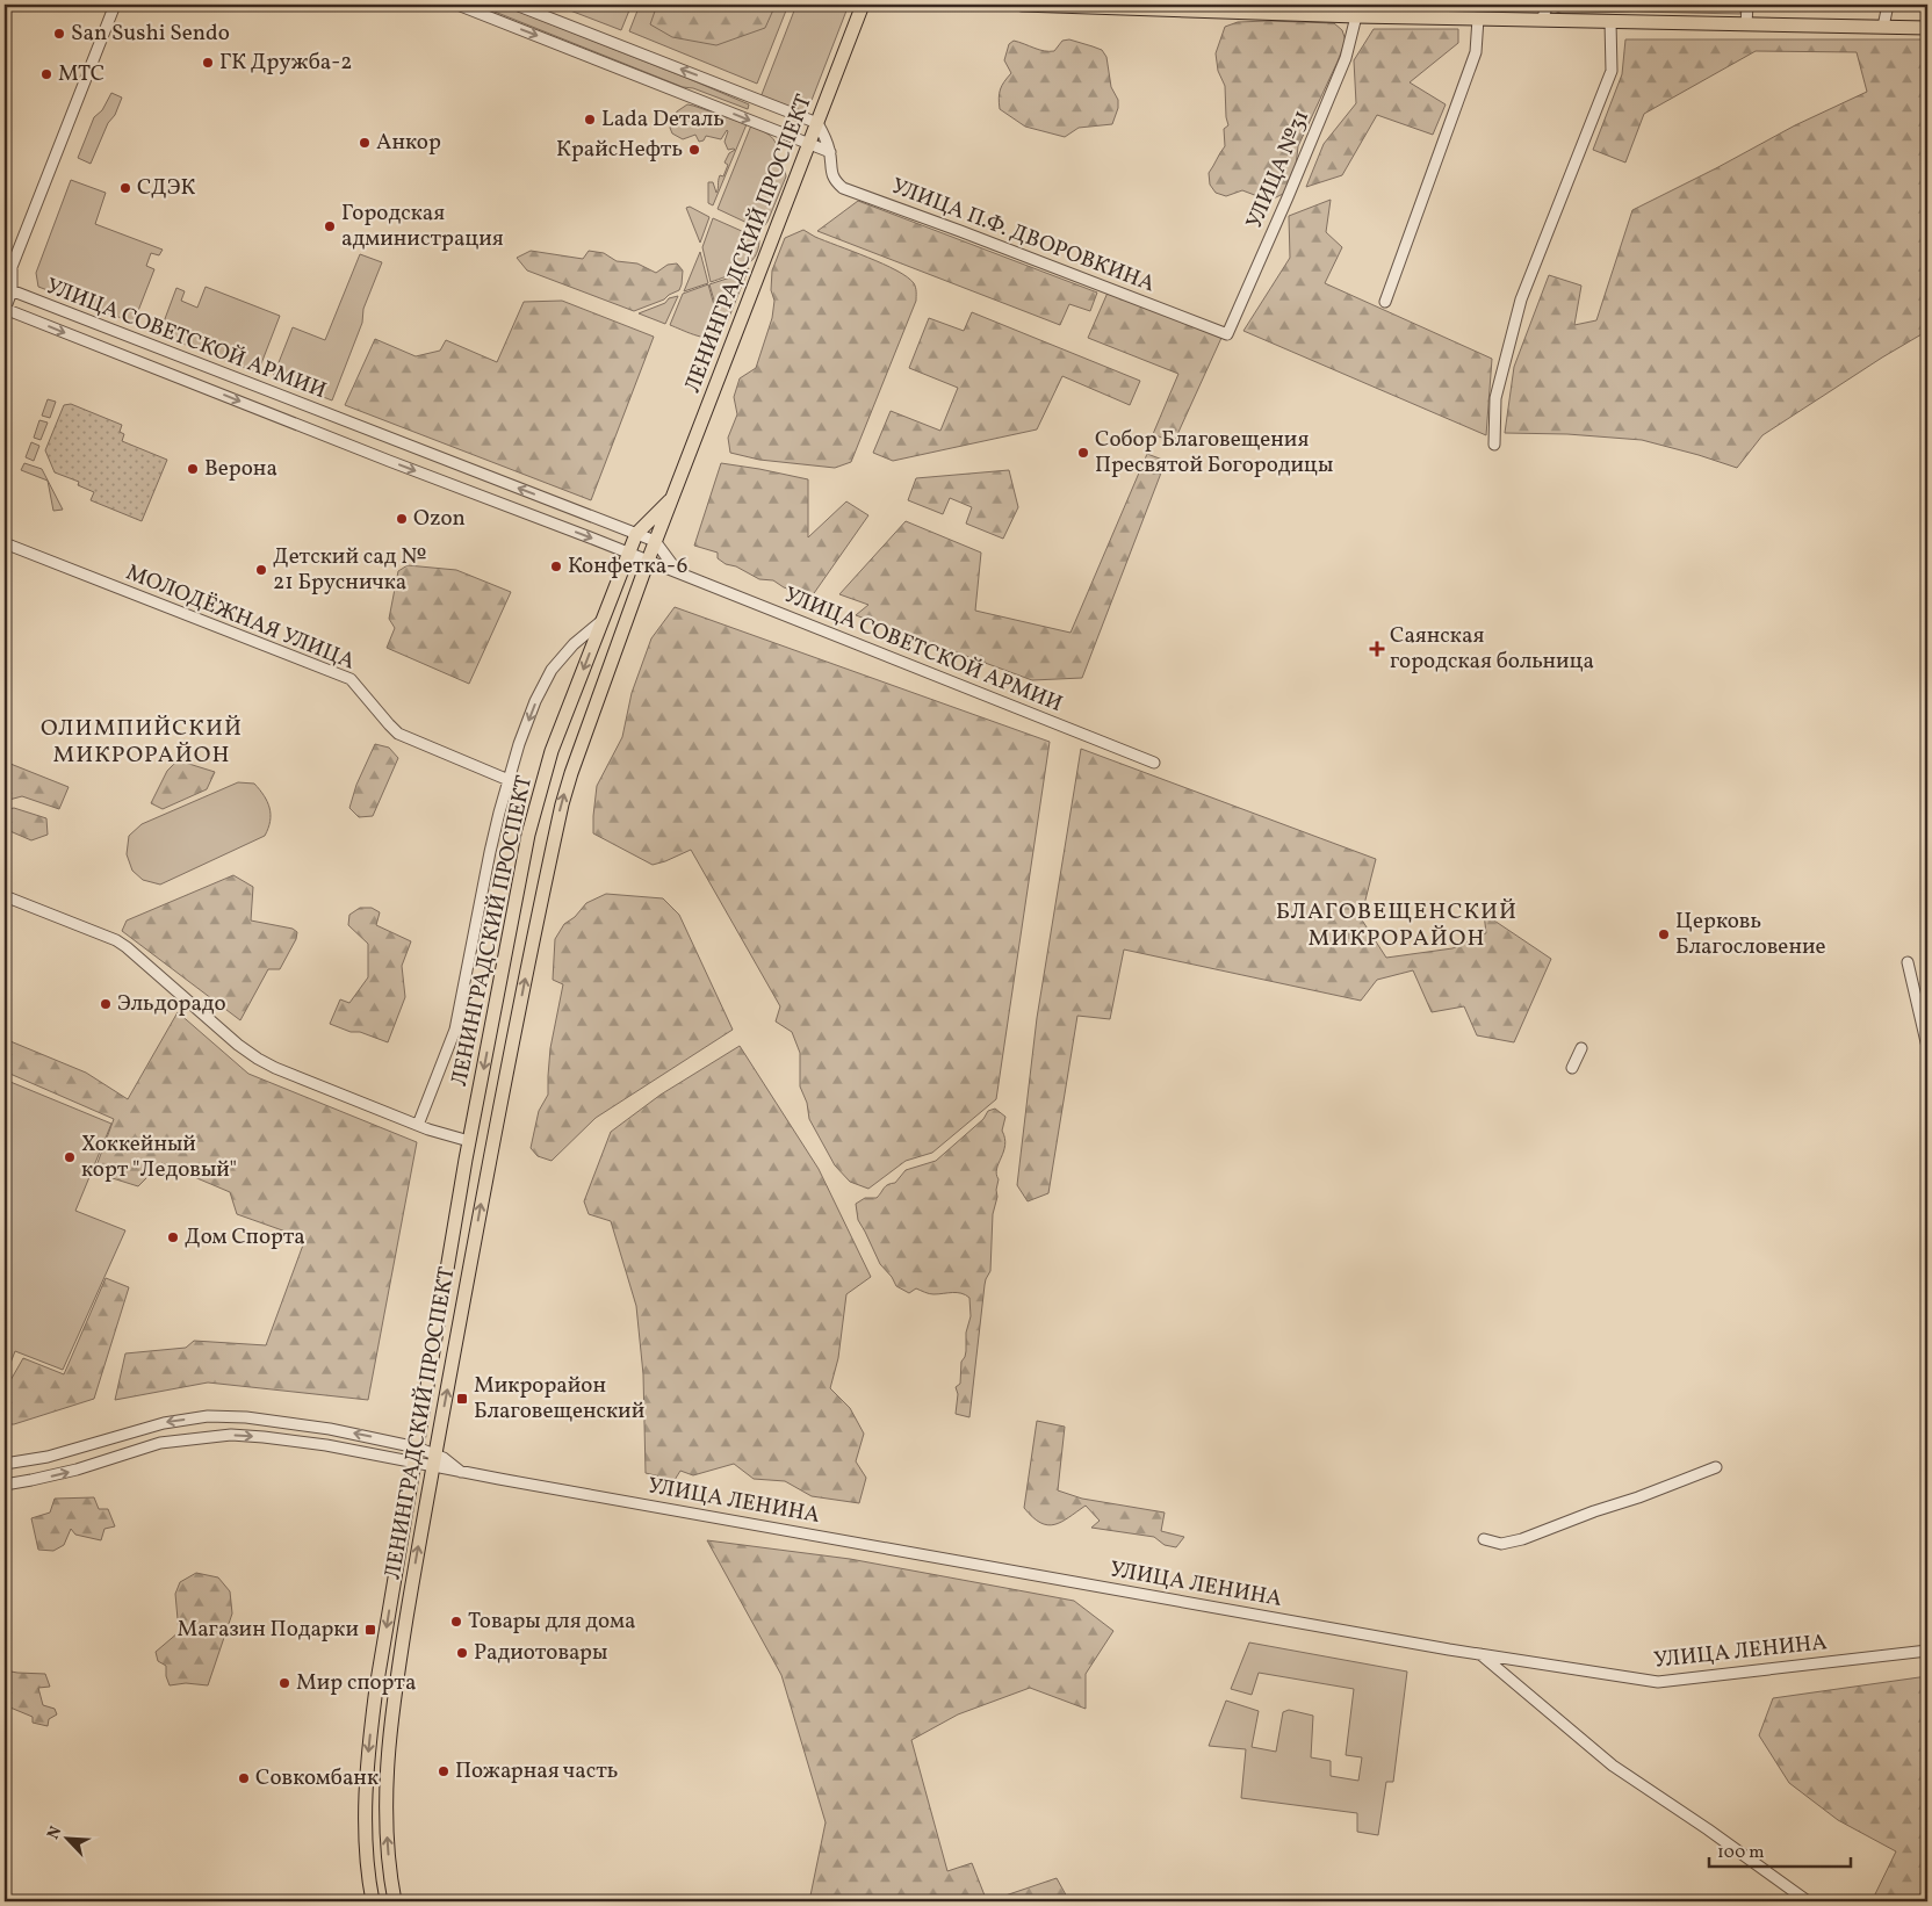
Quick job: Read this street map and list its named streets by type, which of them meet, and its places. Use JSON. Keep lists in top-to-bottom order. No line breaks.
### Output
{"streets":{"main road":["ЛЕНИНГРАДСКИЙ ПРОСПЕКТ"],"street":["УЛИЦА №31","УЛИЦА П.Ф. ДВОРОВКИНА","УЛИЦА СОВЕТСКОЙ АРМИИ","МОЛОДЁЖНАЯ УЛИЦА","УЛИЦА ЛЕНИНА"]},"crossings":[["УЛИЦА №31","УЛИЦА П.Ф. ДВОРОВКИНА"],["УЛИЦА П.Ф. ДВОРОВКИНА","ЛЕНИНГРАДСКИЙ ПРОСПЕКТ"],["ЛЕНИНГРАДСКИЙ ПРОСПЕКТ","УЛИЦА СОВЕТСКОЙ АРМИИ"],["ЛЕНИНГРАДСКИЙ ПРОСПЕКТ","УЛИЦА ЛЕНИНА"]],"districts":["ОЛИМПИЙСКИЙ МИКРОРАЙОН","БЛАГОВЕЩЕНСКИЙ МИКРОРАЙОН"],"places":{"other":["San Sushi Sendo","ГК Дружба-2","МТС","Lada Dеталь","Анкор","КрайсНефть","СДЭК","Городская администрация","Собор Благовещения Пресвятой Богородицы","Верона","Ozon","Конфетка-6","Детский сад № 21 Брусничка","Церковь Благословение","Эльдорадо","Хоккейный корт \"Ледовый\"","Дом Спорта","Товары для дома","Радиотовары","Мир спорта","Пожарная часть","Совкомбанк"],"health":["Саянская городская больница"],"transit":["Микрорайон Благовещенский","Магазин Подарки"]},"scale_bar":"100 m","north":"top left"}
